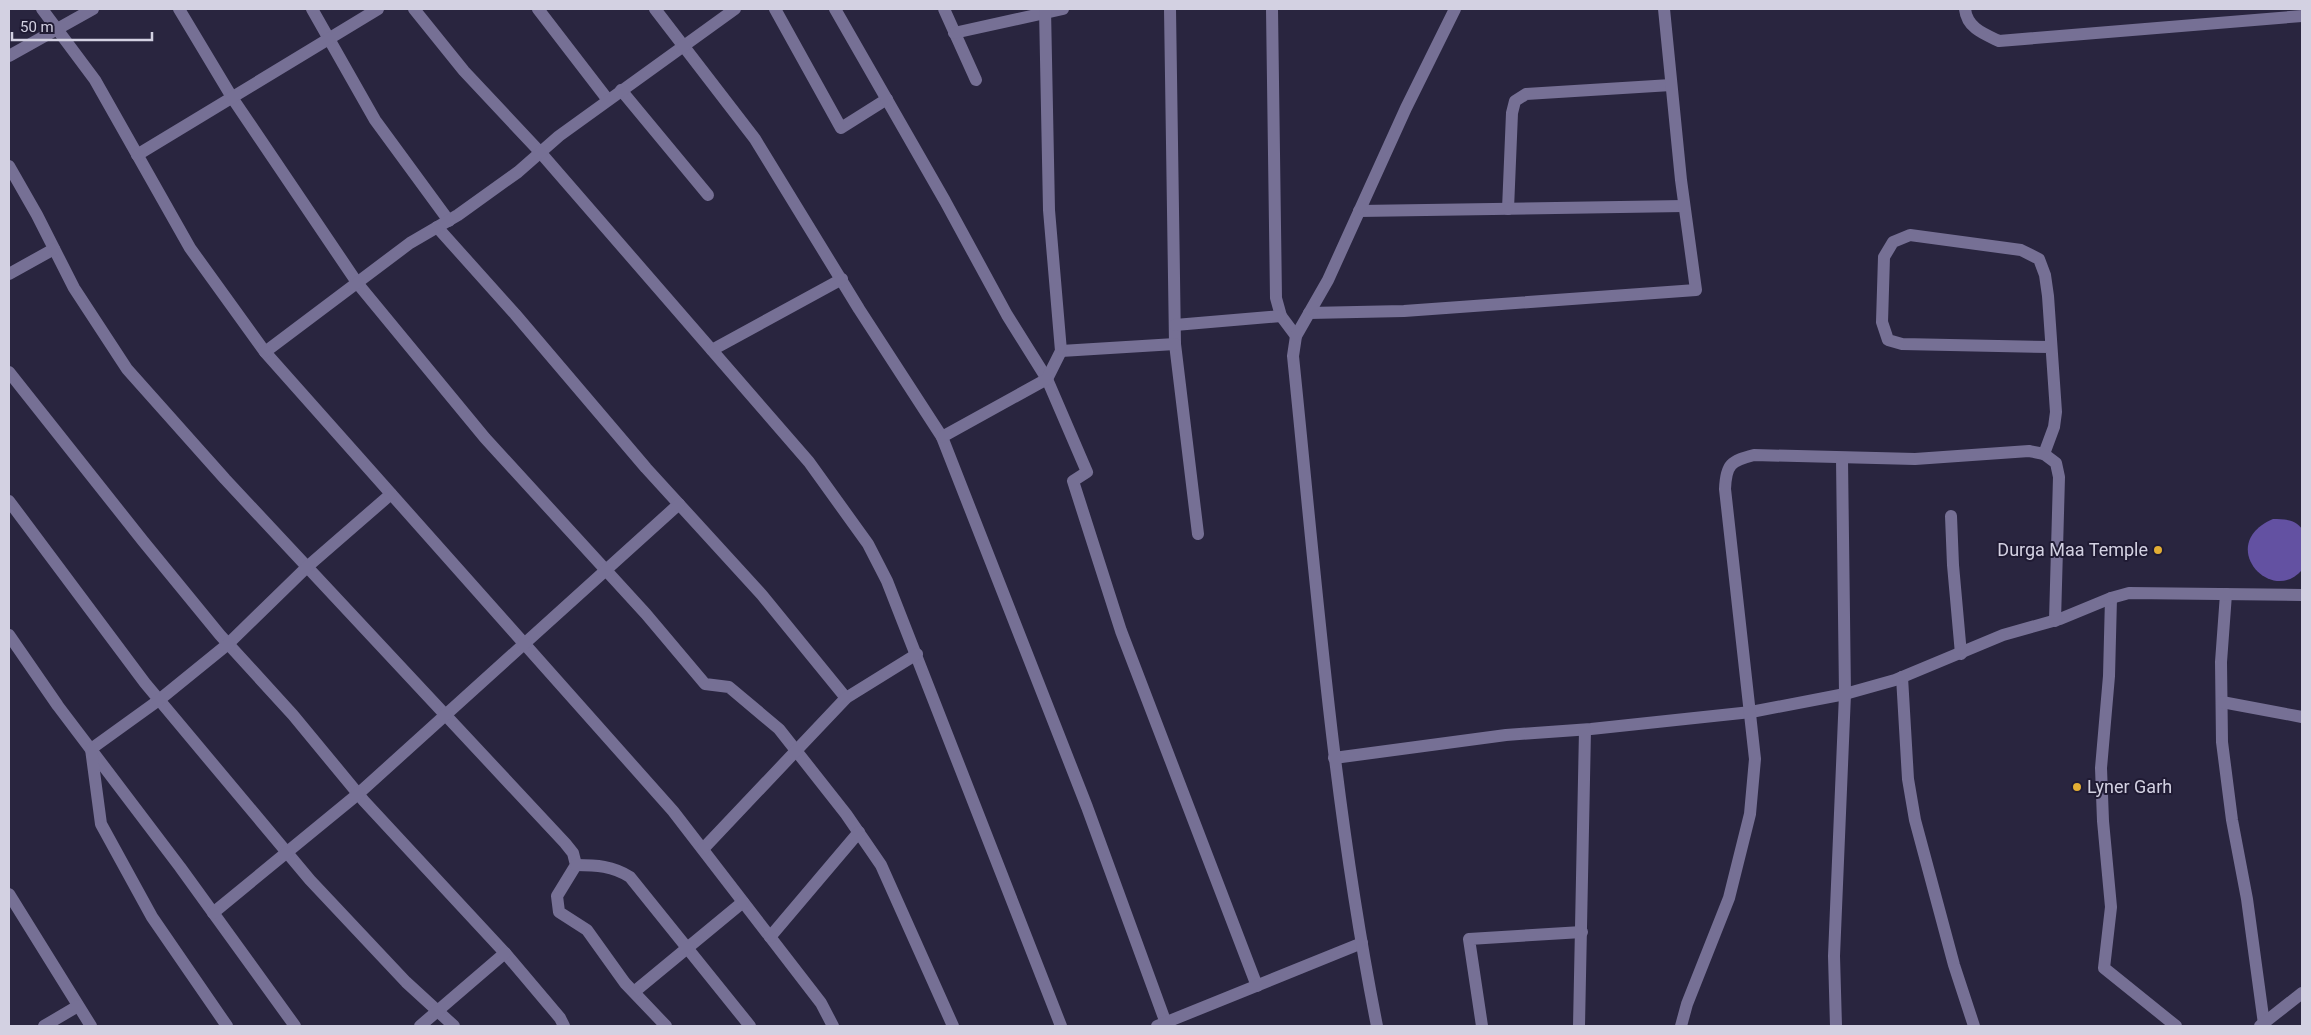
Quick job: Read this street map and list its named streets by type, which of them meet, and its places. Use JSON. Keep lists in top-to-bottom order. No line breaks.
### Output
{"places":["Durga Maa Temple","Lyner Garh"],"scale_bar":"50 m"}
